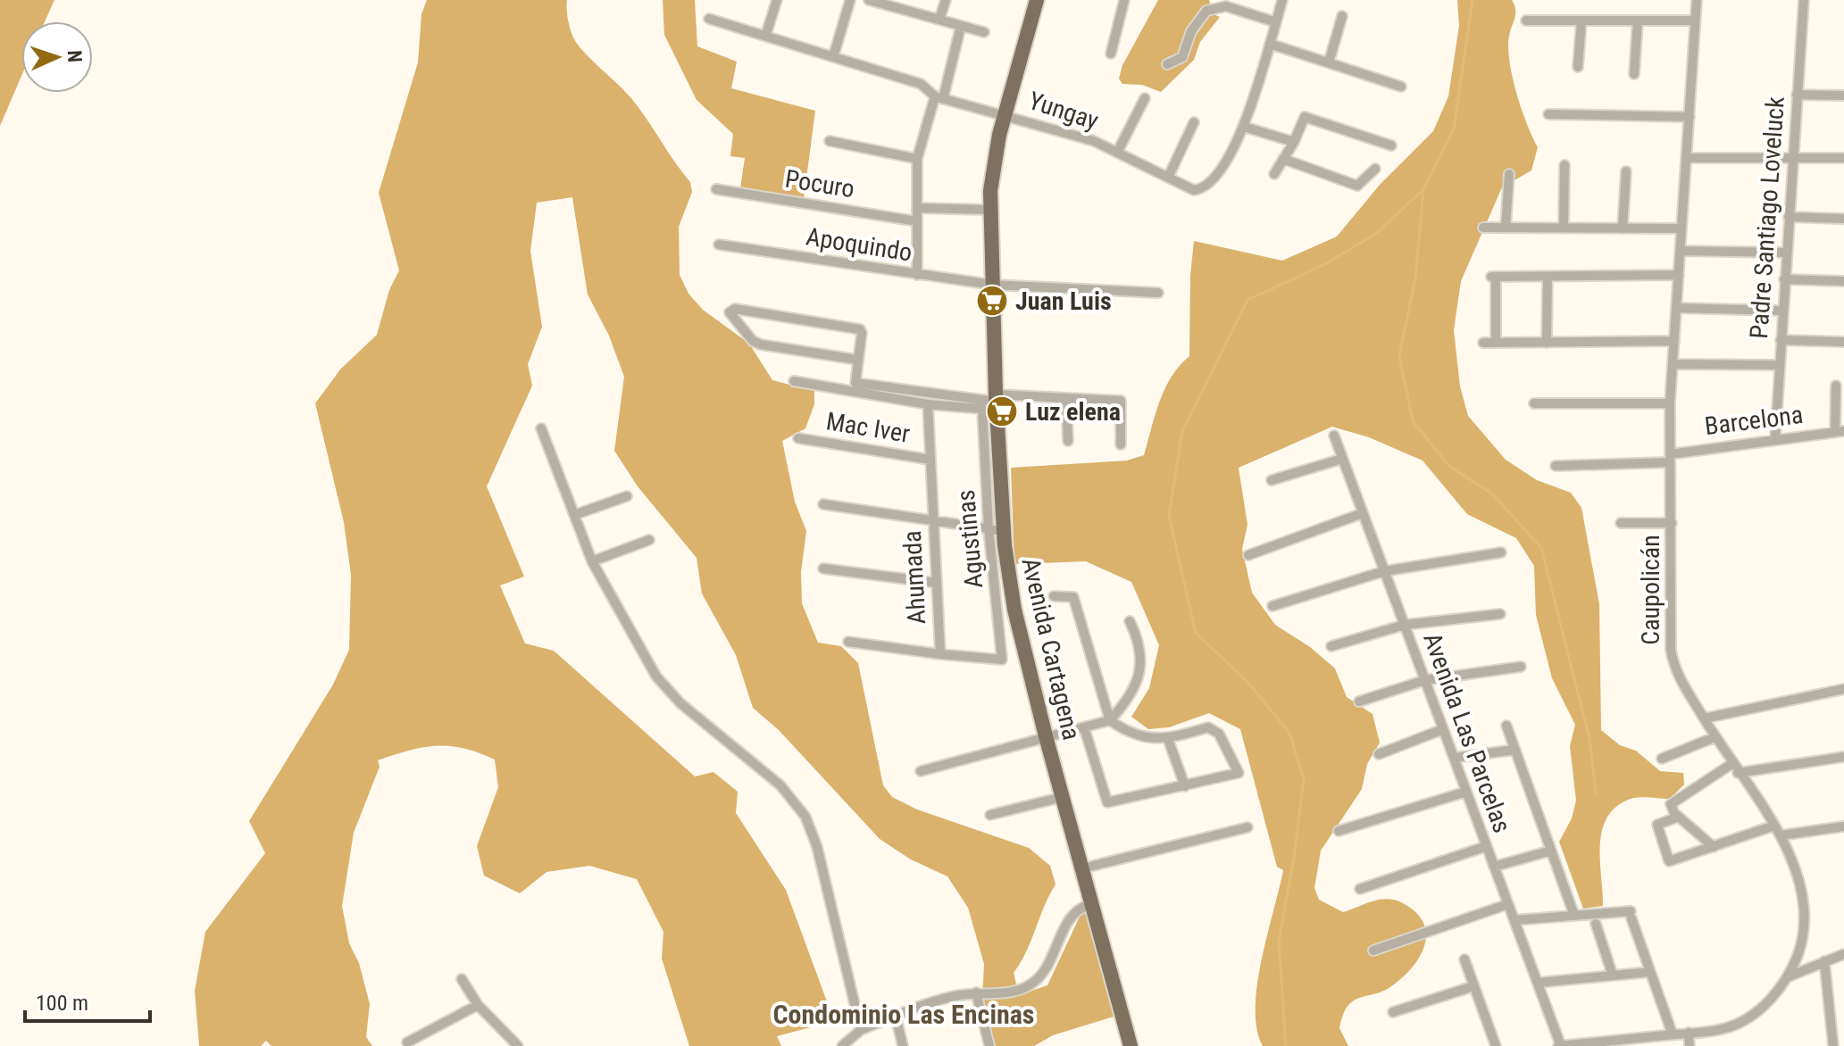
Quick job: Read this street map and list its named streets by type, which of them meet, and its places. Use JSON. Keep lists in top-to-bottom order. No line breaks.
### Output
{"streets":{"main road":["Avenida Cartagena"],"street":["Yungay","Pocuro","Padre Santiago Loveluck","Apoquindo","Barcelona","Mac Iver","Agustinas","Ahumada","Caupolicán","Avenida Las Parcelas"]},"crossings":[["Yungay","Avenida Cartagena"],["Padre Santiago Loveluck","Barcelona"],["Apoquindo","Avenida Cartagena"],["Barcelona","Caupolicán"],["Mac Iver","Ahumada"],["Agustinas","Ahumada"],["Agustinas","Avenida Cartagena"],["Caupolicán","Avenida Las Parcelas"]],"districts":["Condominio Las Encinas"],"places":{"supermarket":["Juan Luis","Luz elena"]},"scale_bar":"100 m","north":"right"}
